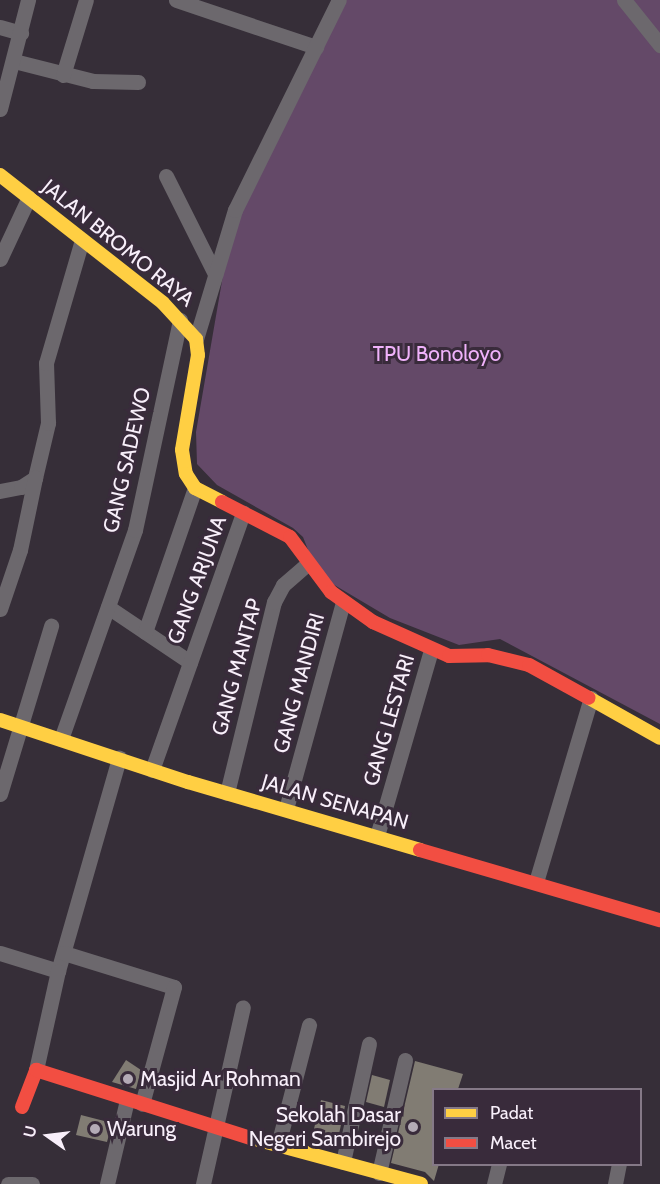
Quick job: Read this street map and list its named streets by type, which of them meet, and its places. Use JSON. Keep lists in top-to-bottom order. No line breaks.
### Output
{"streets":{"street":["JALAN BROMO RAYA","GANG SADEWO","GANG ARJUNA","GANG MANTAP","GANG MANDIRI","GANG LESTARI","JALAN SENAPAN"]},"crossings":[["JALAN BROMO RAYA","GANG SADEWO"],["GANG SADEWO","JALAN SENAPAN"],["GANG ARJUNA","JALAN SENAPAN"],["GANG MANTAP","JALAN SENAPAN"],["GANG MANDIRI","JALAN SENAPAN"],["GANG LESTARI","JALAN SENAPAN"]],"parks":["TPU Bonoloyo"],"places":["Masjid Ar Rohman","Sekolah Dasar Negeri Sambirejo","Warung"],"legend":["Padat","Macet"],"north":"left"}
